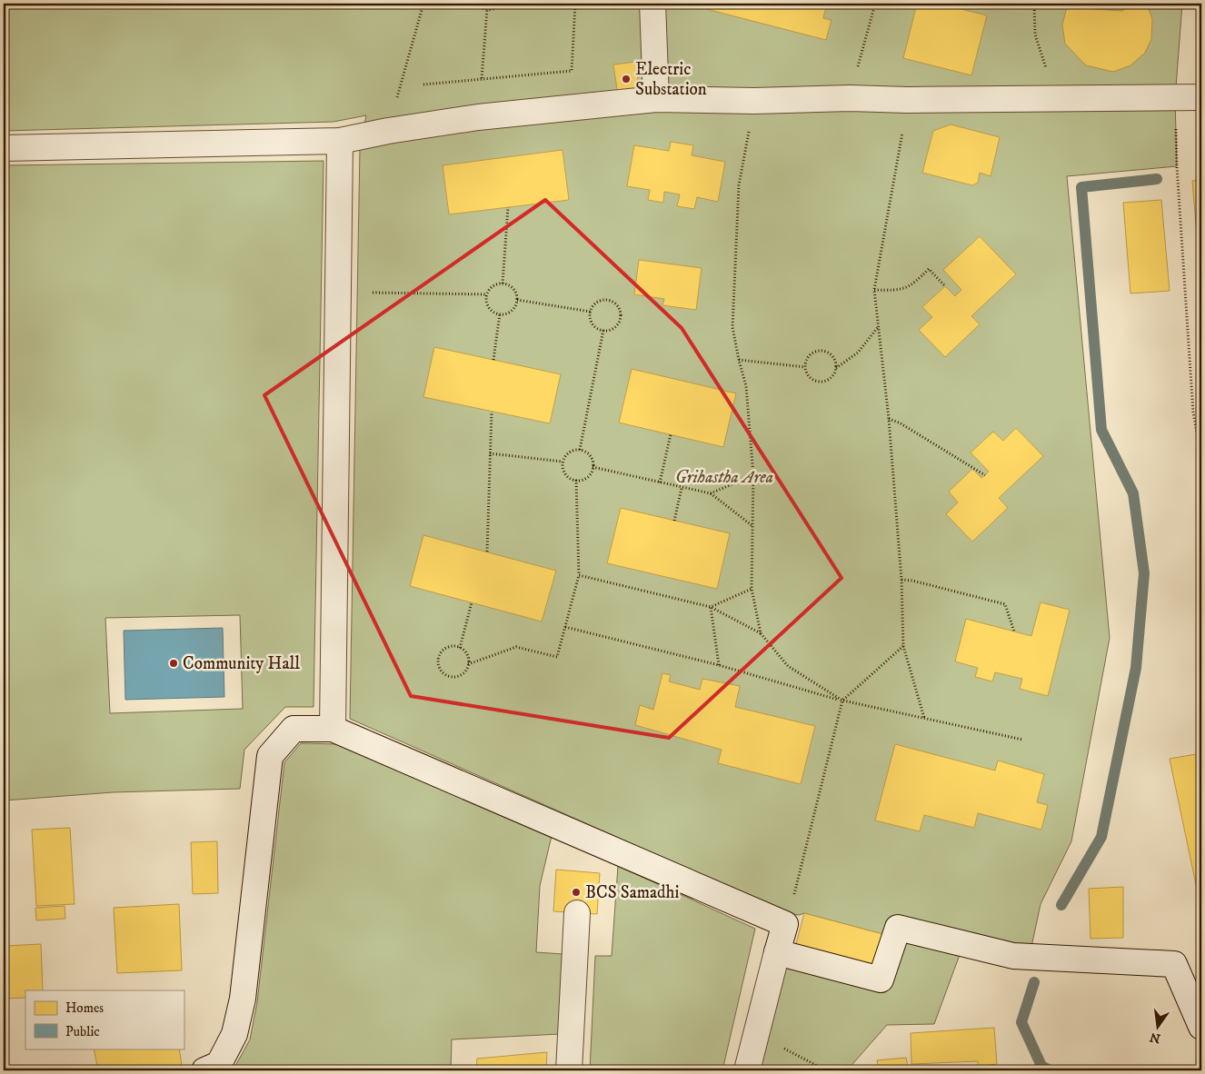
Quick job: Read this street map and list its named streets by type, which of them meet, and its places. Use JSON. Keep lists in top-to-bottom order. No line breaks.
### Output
{"parks":["Grihastha Area"],"places":["Electric Substation","Community Hall","BCS Samadhi"],"legend":["Homes","Public"],"north":"bottom"}
